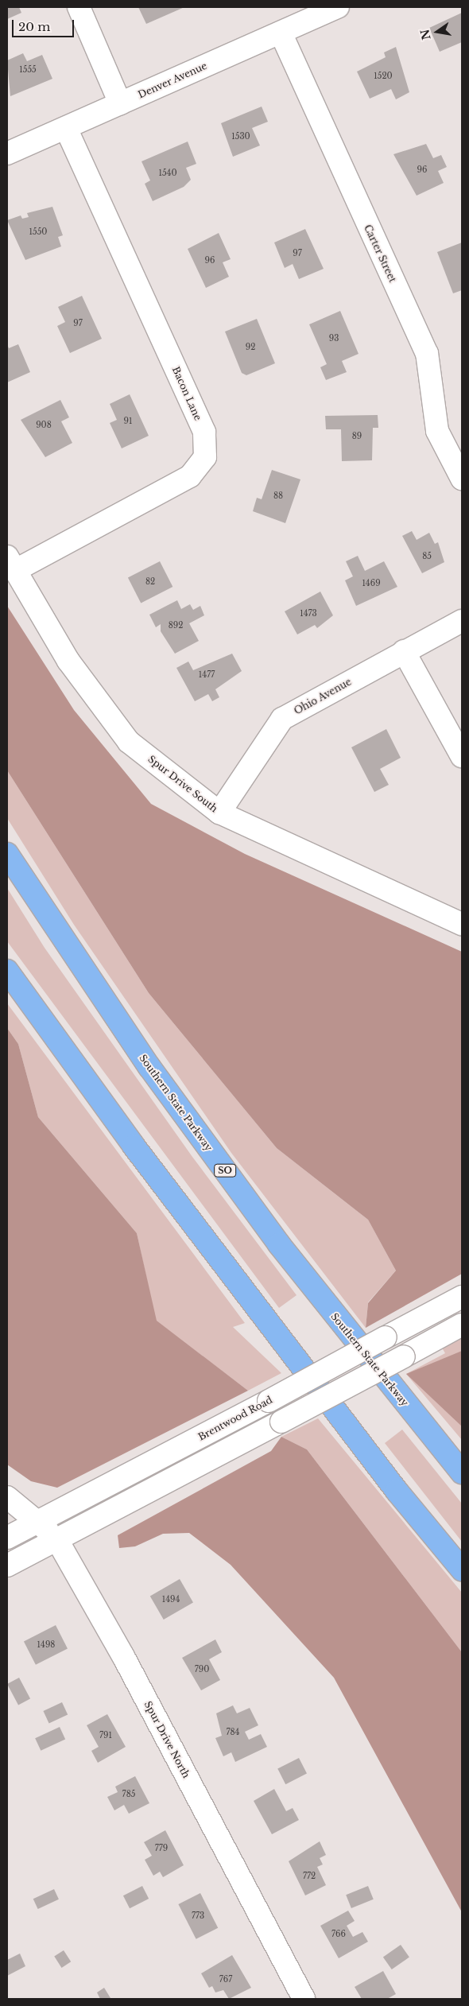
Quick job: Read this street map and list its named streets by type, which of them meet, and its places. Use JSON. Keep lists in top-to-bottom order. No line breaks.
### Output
{"streets":{"highway":["Southern State Parkway","SO"],"street":["Denver Avenue","Carter Street","Bacon Lane","Ohio Avenue","Spur Drive South","Brentwood Road","Spur Drive North"]},"crossings":[["Denver Avenue","Carter Street"],["Denver Avenue","Bacon Lane"],["Bacon Lane","Spur Drive South"],["Ohio Avenue","Spur Drive South"],["Brentwood Road","Spur Drive North"]],"house_numbers":["1555","1520","1530","96","1540","1550","97","96","97","93","92","91","908","89","88","85","82","1469","1473","892","1477","1494","1498","790","784","791","785","779","772","773","766","767"],"scale_bar":"20 m","north":"left"}
